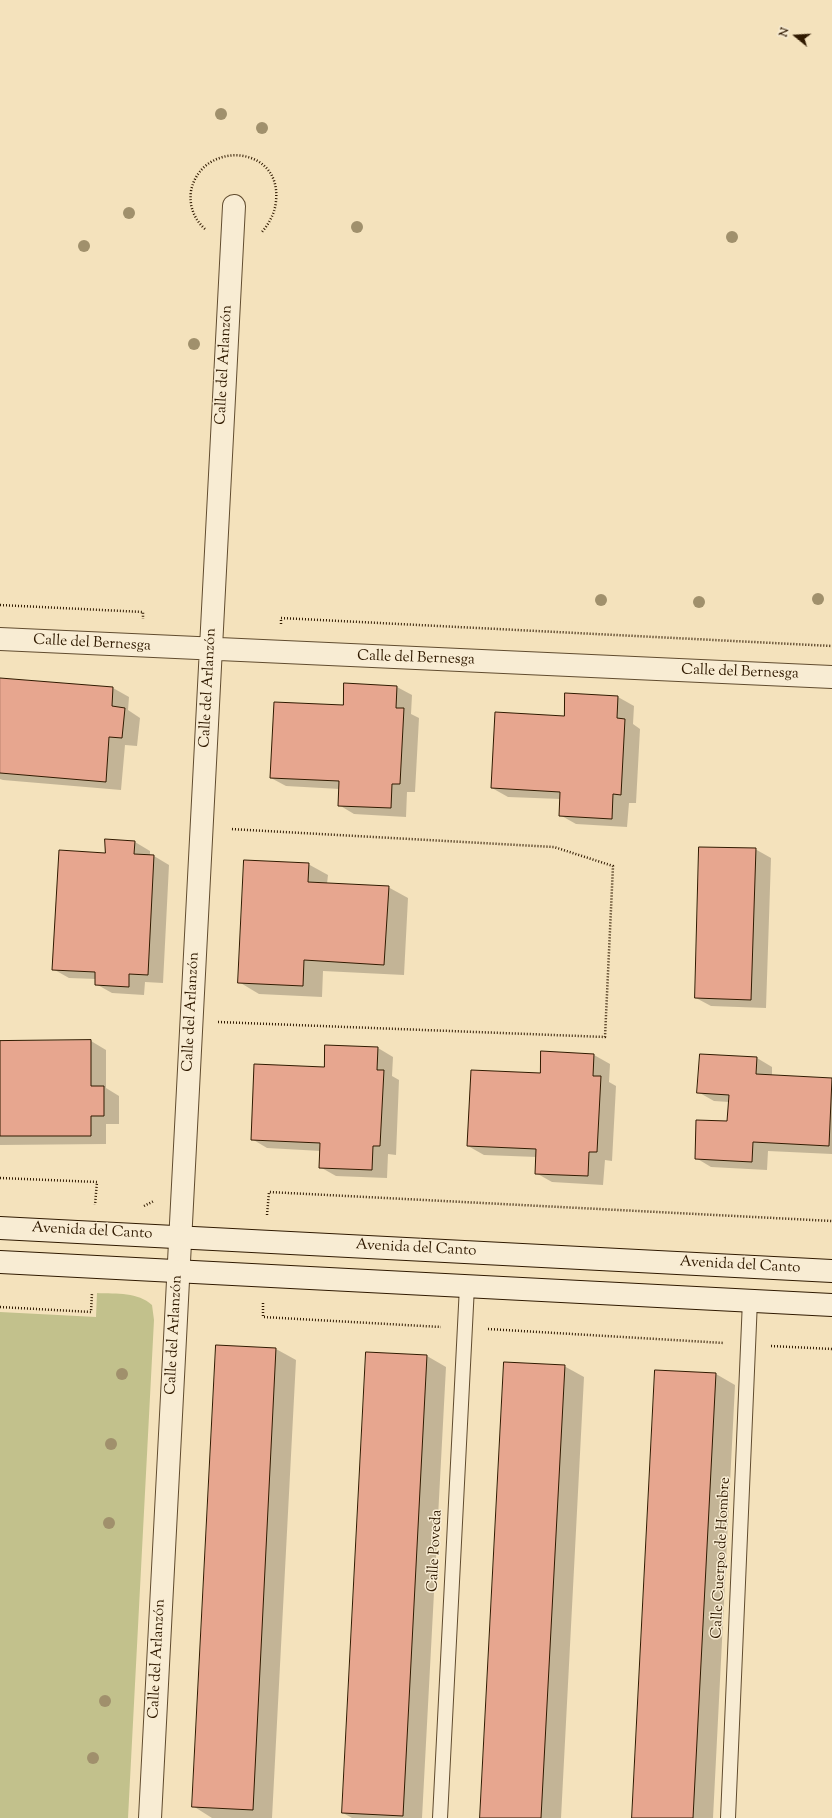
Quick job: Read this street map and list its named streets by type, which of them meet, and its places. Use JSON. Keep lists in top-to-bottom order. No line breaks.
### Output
{"streets":{"street":["Calle del Arlanzón","Calle del Bernesga","Avenida del Canto"],"lane":["Calle Poveda","Calle Cuerpo de Hombre"]},"crossings":[["Calle del Arlanzón","Calle del Bernesga"],["Calle del Arlanzón","Avenida del Canto"]],"north":"left"}
